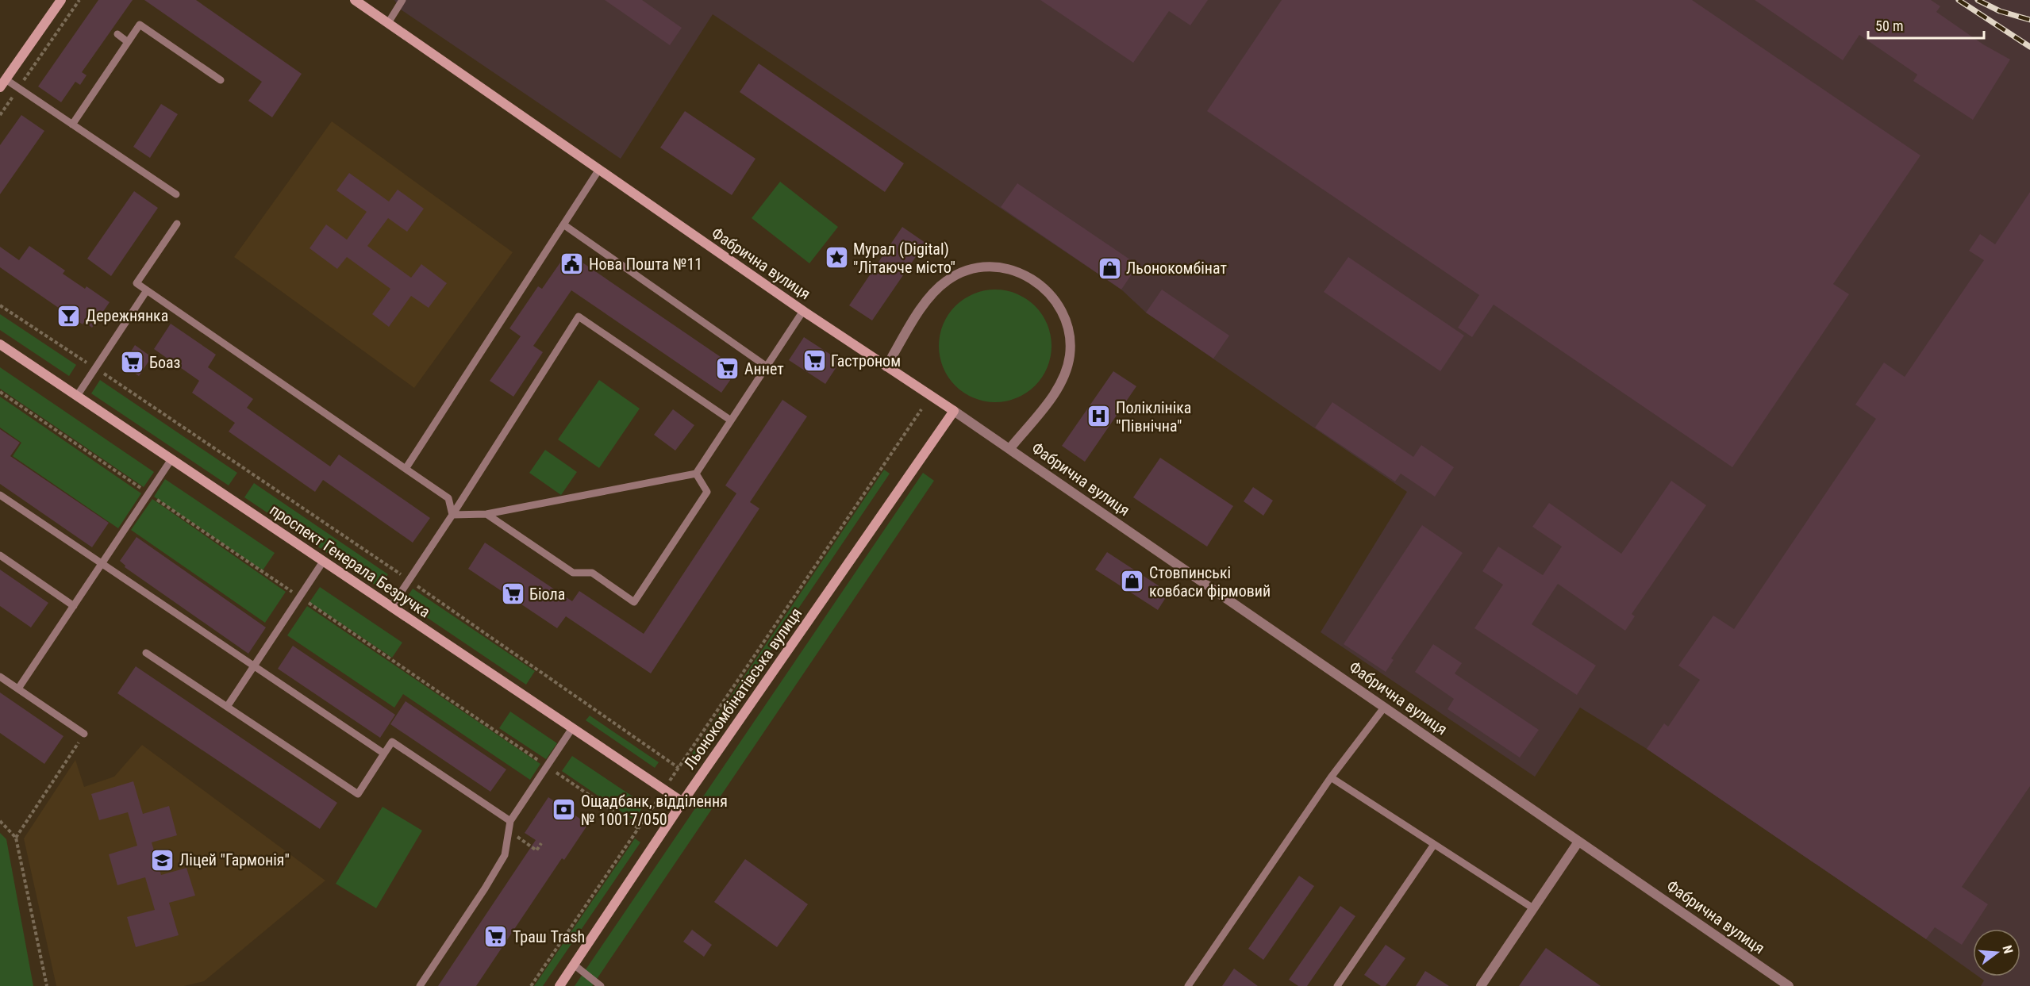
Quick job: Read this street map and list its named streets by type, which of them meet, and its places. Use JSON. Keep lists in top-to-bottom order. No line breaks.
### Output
{"streets":{"street":["Фабрична вулиця","проспект Генерала Безручка","Льонокомбінатівська вулиця"]},"crossings":[["Фабрична вулиця","Льонокомбінатівська вулиця"],["проспект Генерала Безручка","Льонокомбінатівська вулиця"]],"places":{"place":["Мурал (Digital) \"Літаюче місто\""],"public building":["Нова Пошта №11"],"shop":["Льонокомбінат","Стовпинські ковбаси фірмовий"],"bar":["Дережнянка"],"supermarket":["Гастроном","Боаз","Аннет","Біола","Траш Trash"],"hospital":["Поліклініка \"Північна\""],"bank":["Ощадбанк, відділення № 10017/050"],"school or university":["Ліцей \"Гармонія\""]},"scale_bar":"50 m","north":"right"}
